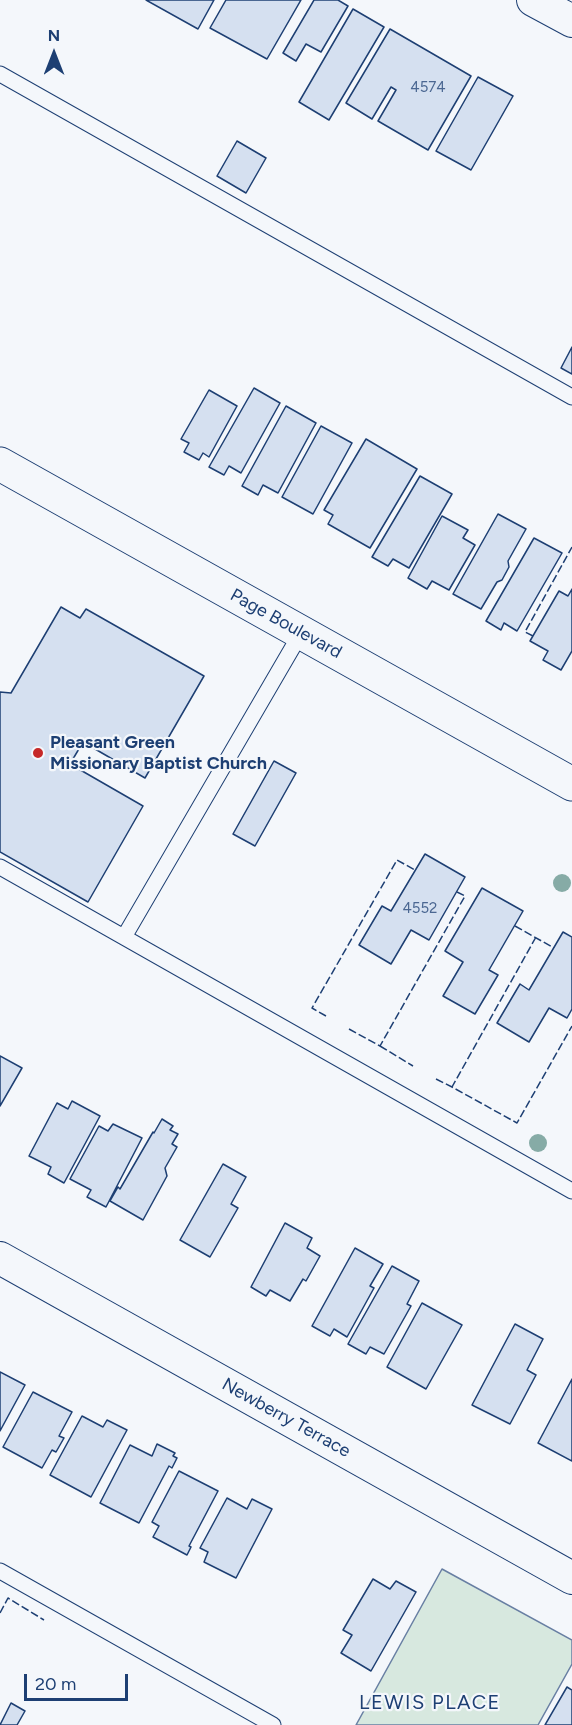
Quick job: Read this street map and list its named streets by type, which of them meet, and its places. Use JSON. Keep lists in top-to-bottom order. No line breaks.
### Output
{"streets":{"main road":["Page Boulevard"],"street":["Newberry Terrace"]},"districts":["LEWIS PLACE"],"places":["Pleasant Green Missionary Baptist Church"],"house_numbers":["4574","4552"],"scale_bar":"20 m","north":"top"}
